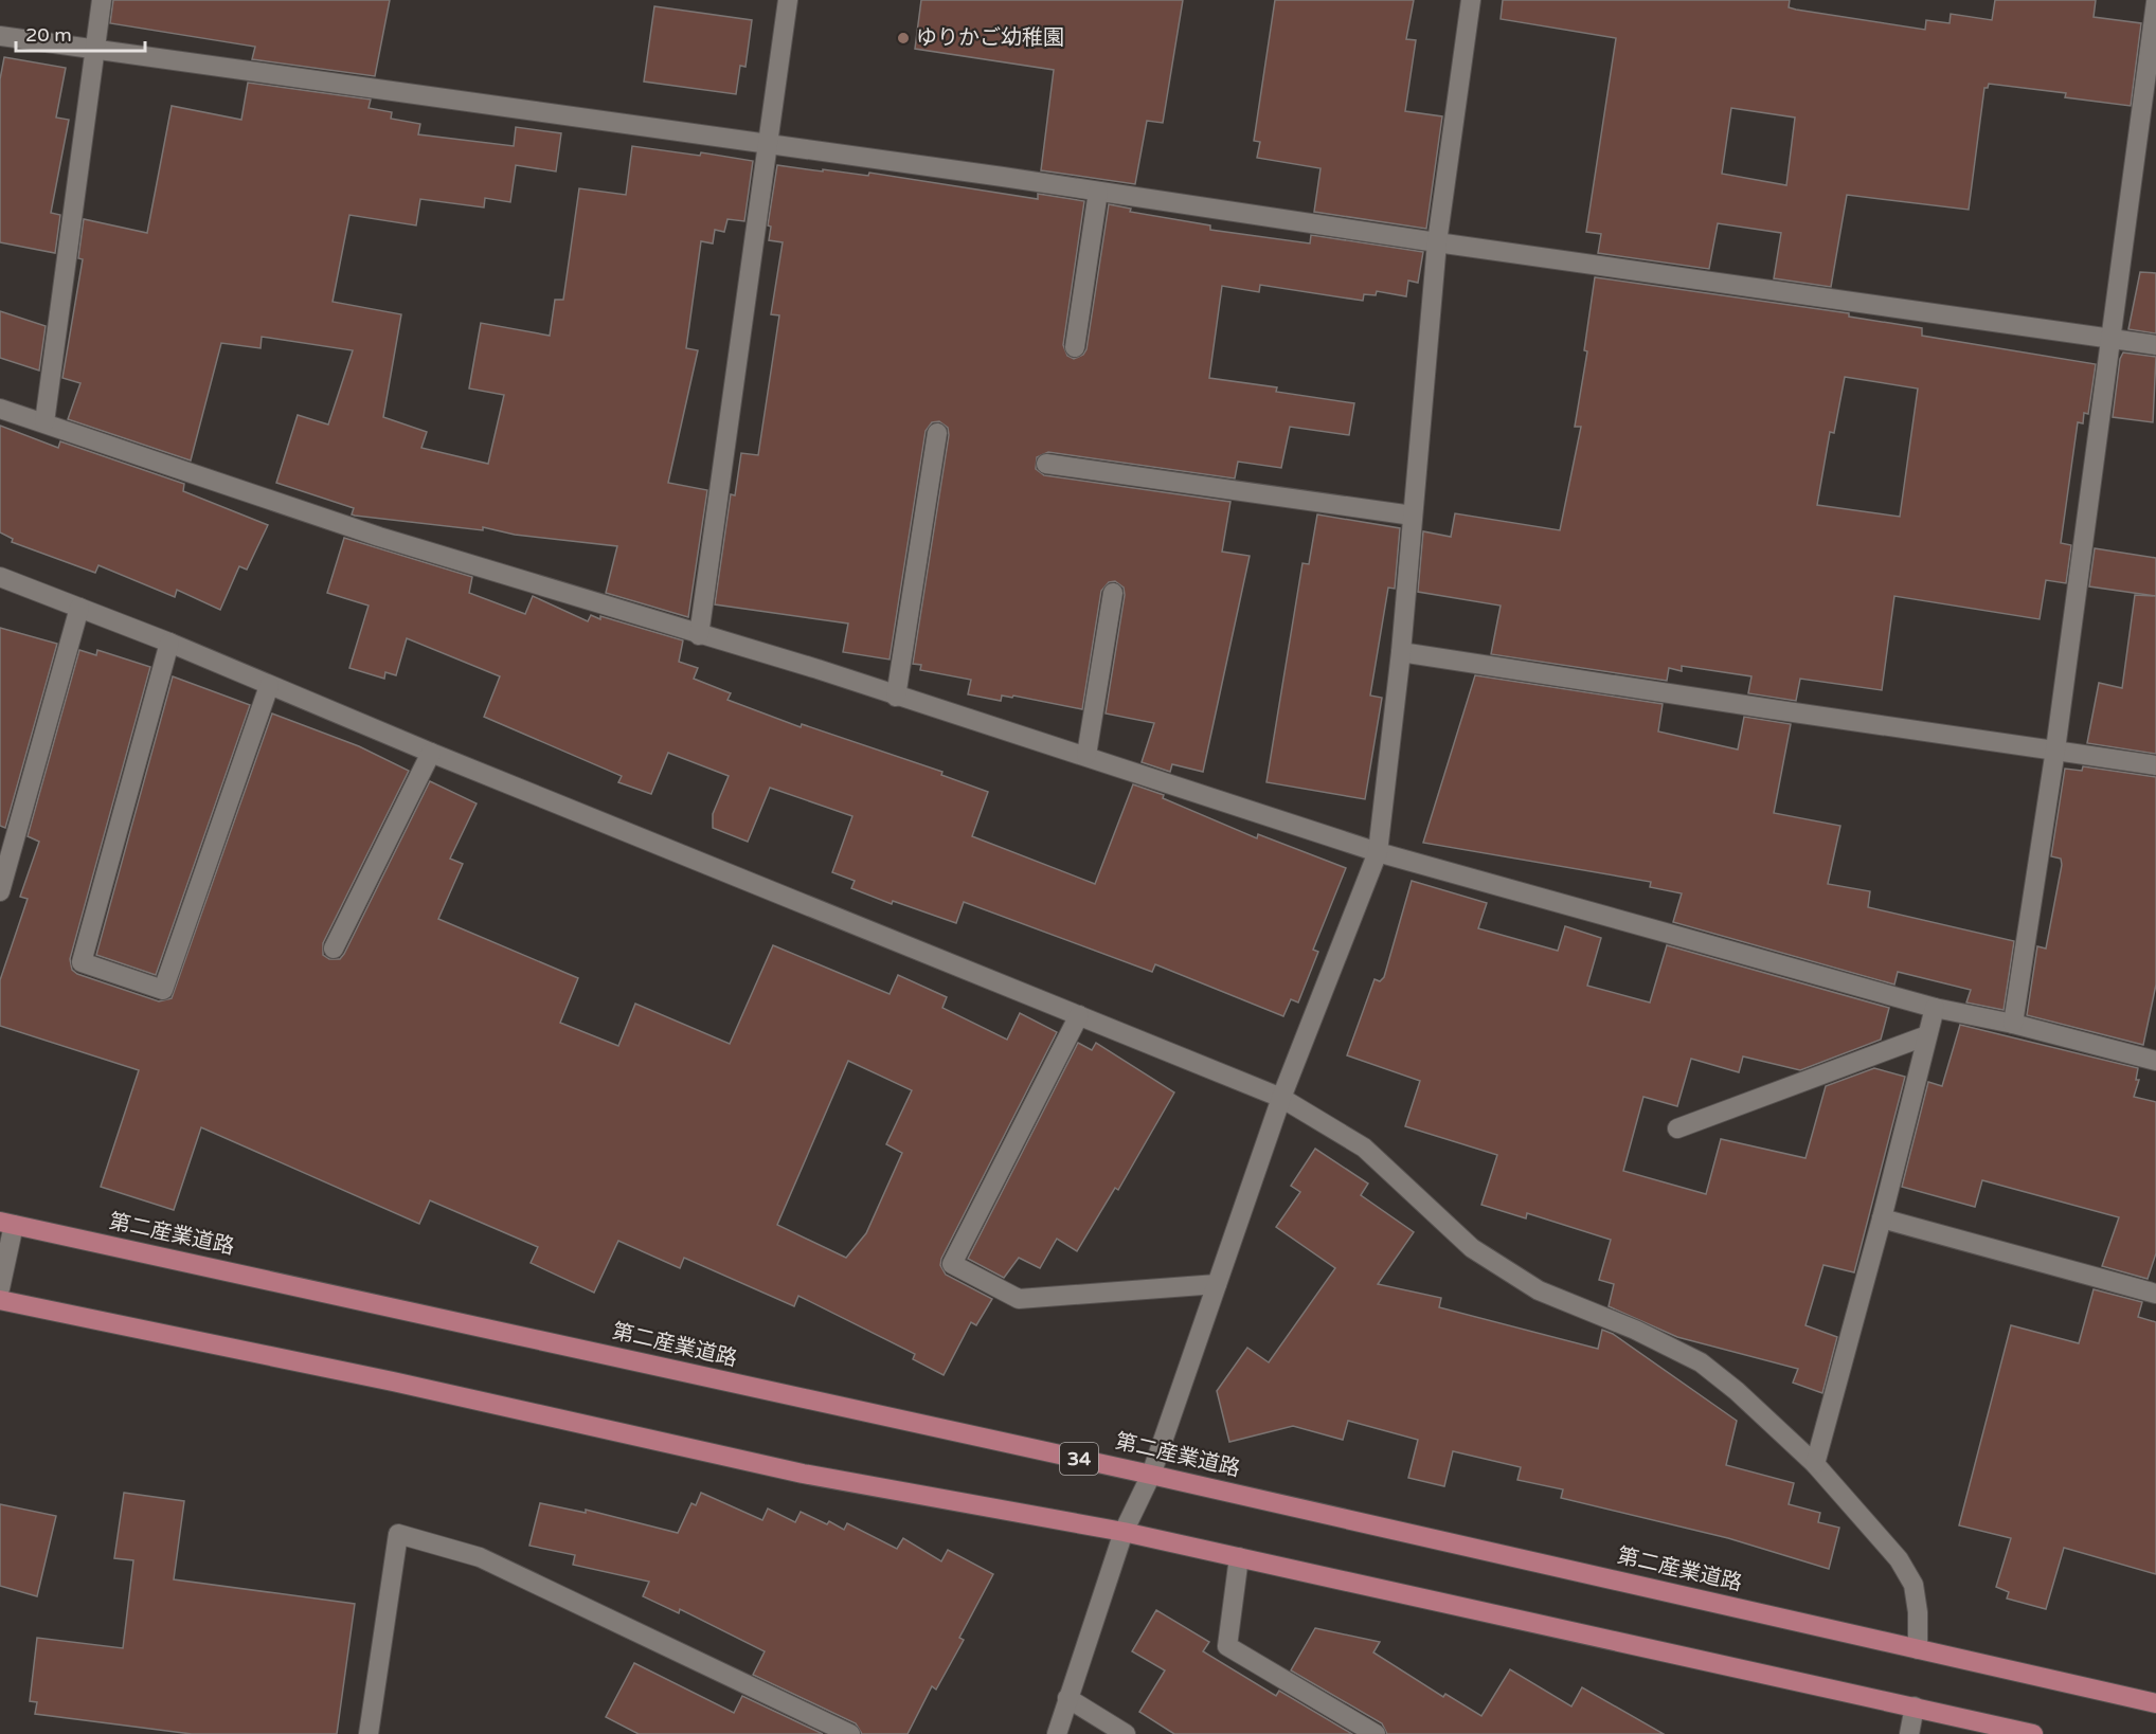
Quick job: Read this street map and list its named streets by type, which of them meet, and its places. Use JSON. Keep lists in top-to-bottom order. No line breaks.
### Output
{"streets":{"main road":["第二産業道路","34"]},"places":["ゆりかご幼稚園"],"scale_bar":"20 m"}
